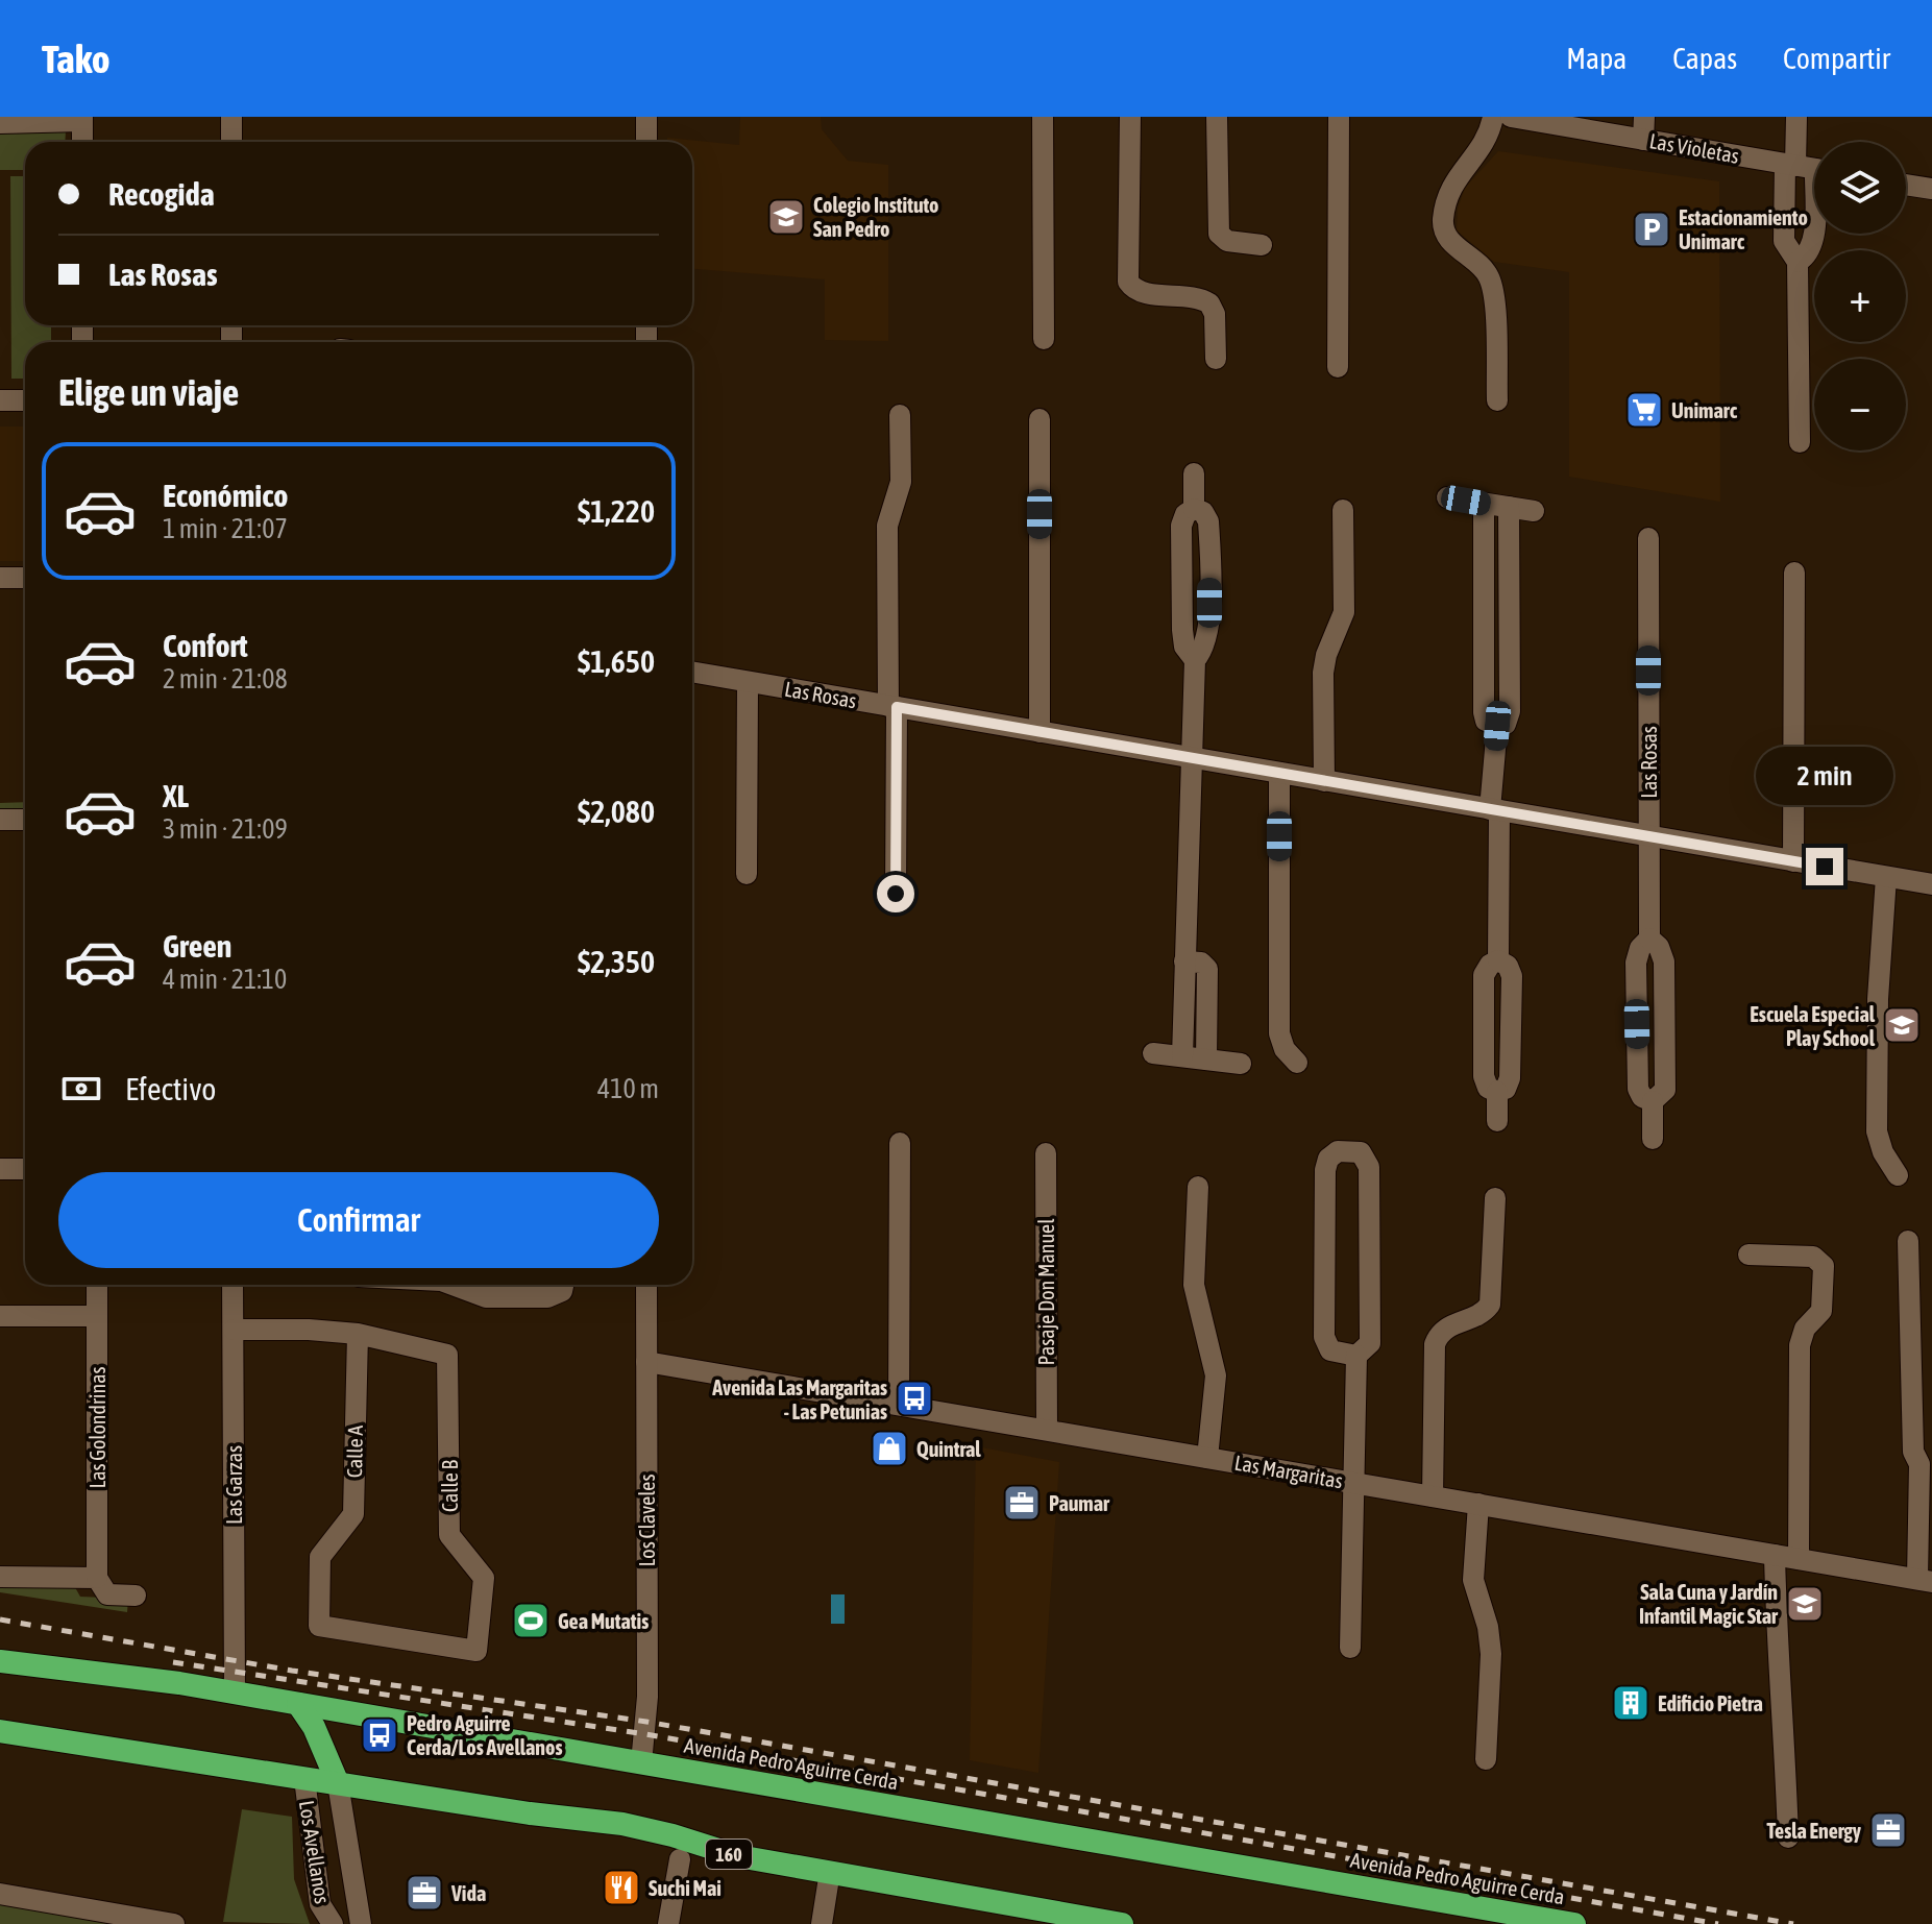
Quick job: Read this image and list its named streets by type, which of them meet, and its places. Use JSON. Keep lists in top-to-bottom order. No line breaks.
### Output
{"streets":{"highway":["Avenida Pedro Aguirre Cerda","160"],"street":["Las Violetas","Las Rosas","Pasaje Don Manuel","Las Golondrinas","Calle A","Las Margaritas","Las Garzas","Calle B","Los Claveles","Los Avellanos"]},"crossings":[["Pasaje Don Manuel","Las Margaritas"],["Calle A","Calle B"],["Las Margaritas","Los Claveles"],["Las Garzas","Avenida Pedro Aguirre Cerda"],["Los Claveles","Avenida Pedro Aguirre Cerda"],["Los Avellanos","160"]],"places":{"school or university":["Colegio Instituto San Pedro","Escuela Especial Play School","Sala Cuna y Jardín Infantil Magic Star"],"parking":["Estacionamiento Unimarc"],"supermarket":["Unimarc"],"bus stop":["Avenida Las Margaritas - Las Petunias","Pedro Aguirre Cerda/Los Avellanos"],"shop":["Quintral"],"office":["Paumar","Tesla Energy","Vida"],"sports":["Gea Mutatis"],"building":["Edificio Pietra"],"restaurant":["Suchi Mai"]},"page":{"header":"Tako","nav":["Mapa","Capas","Compartir"],"map_buttons":["+","−"],"banner":["Recogida","Las Rosas"],"heading":"Elige un viaje","list":[{"name":"Económico","note":"1 min · 21:07","value":"$1,220"},{"name":"Confort","note":"2 min · 21:08","value":"$1,650"},{"name":"XL","note":"3 min · 21:09","value":"$2,080"},{"name":"Green","note":"4 min · 21:10","value":"$2,350"}],"bubble":"2 min","pay":["Efectivo","410 m"],"buttons":"Confirmar"}}
